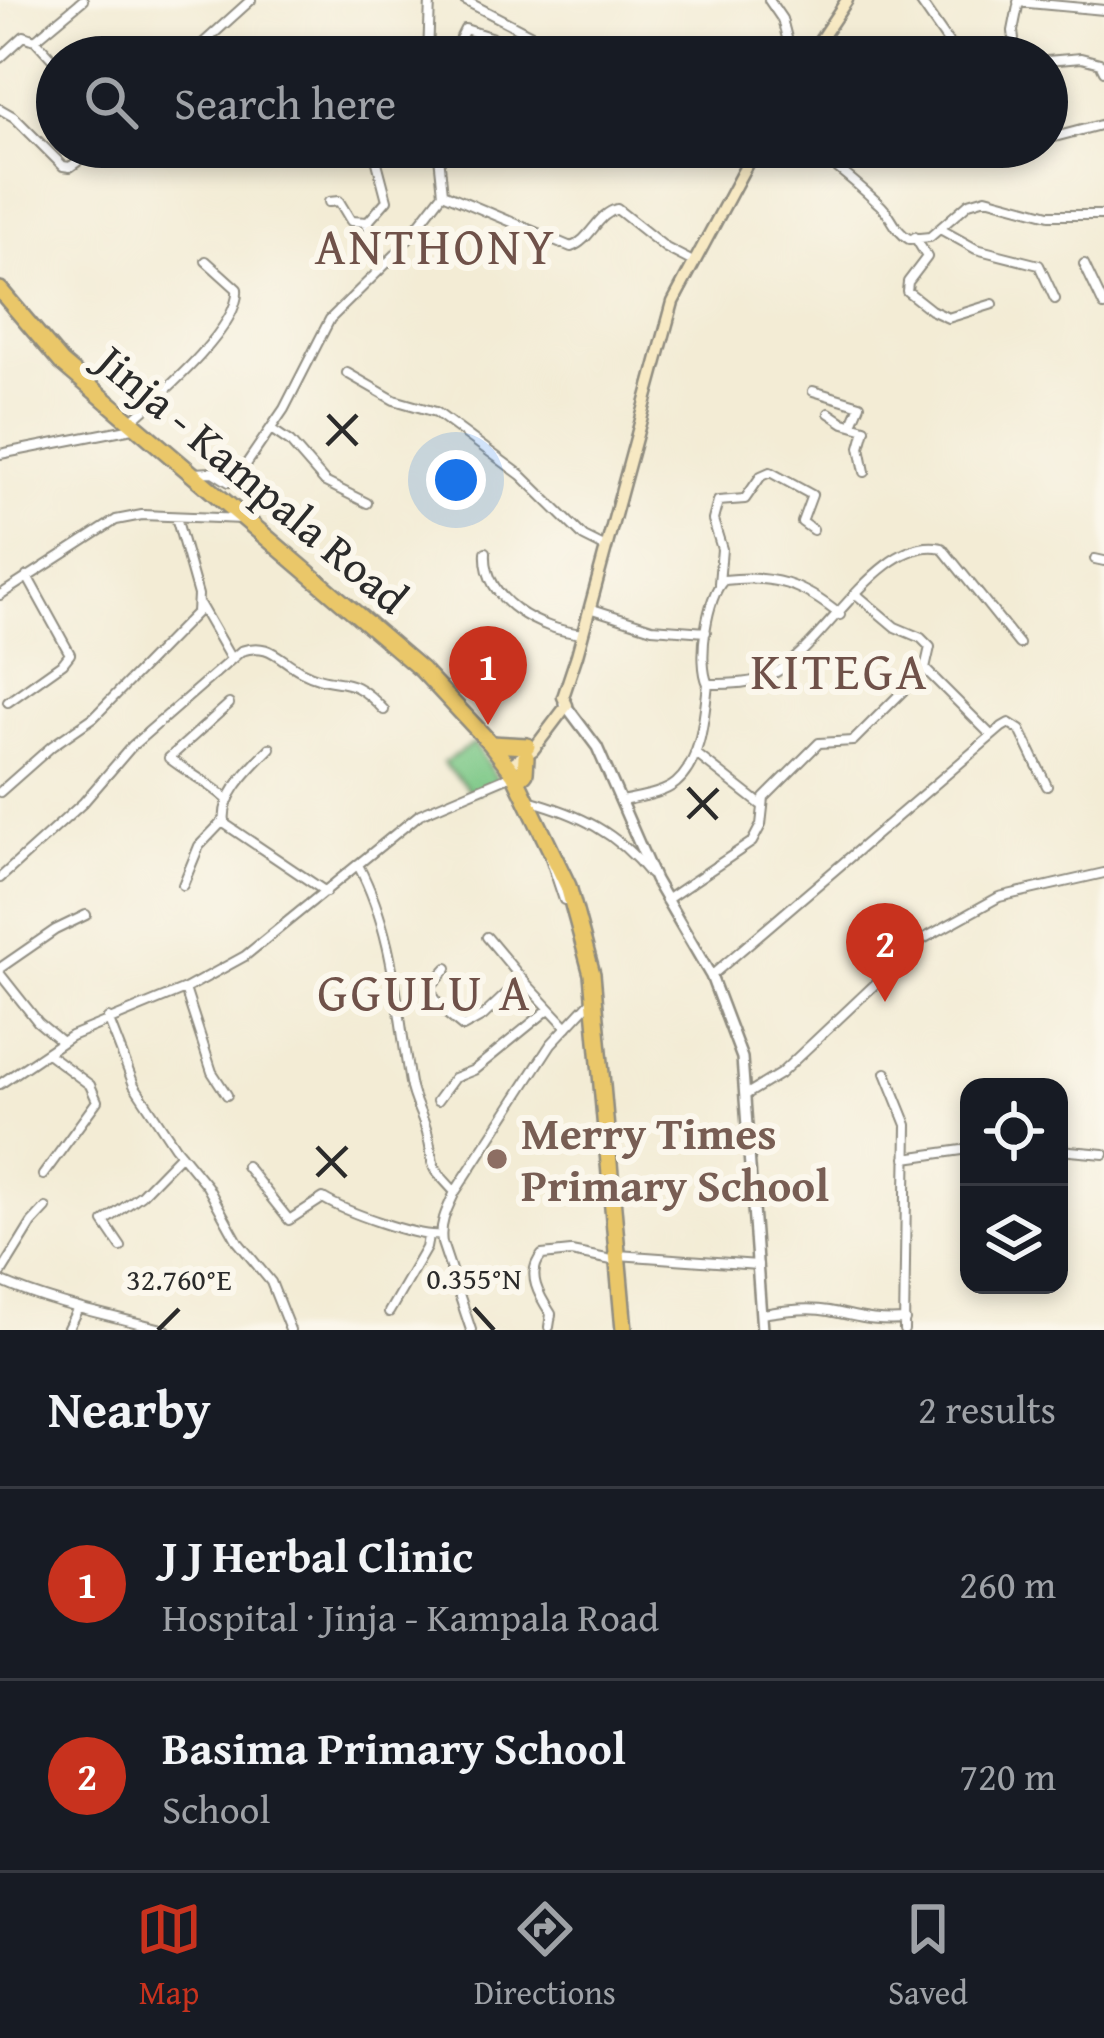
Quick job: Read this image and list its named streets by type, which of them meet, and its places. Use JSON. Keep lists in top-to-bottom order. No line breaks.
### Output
{"streets":{"highway":["Jinja - Kampala Road"]},"districts":["ANTHONY","KITEGA","GGULU A"],"places":["Merry Times Primary School"],"page":{"search":"Search here","pins":["1","2"],"heading":["Nearby","2 results"],"list":[{"mark":"1","name":"J J Herbal Clinic","note":"Hospital · Jinja - Kampala Road","value":"260 m"},{"mark":"2","name":"Basima Primary School","note":"School","value":"720 m"}],"nav":["Map","Directions","Saved"]},"coordinates":["0.355°N","32.760°E"]}
